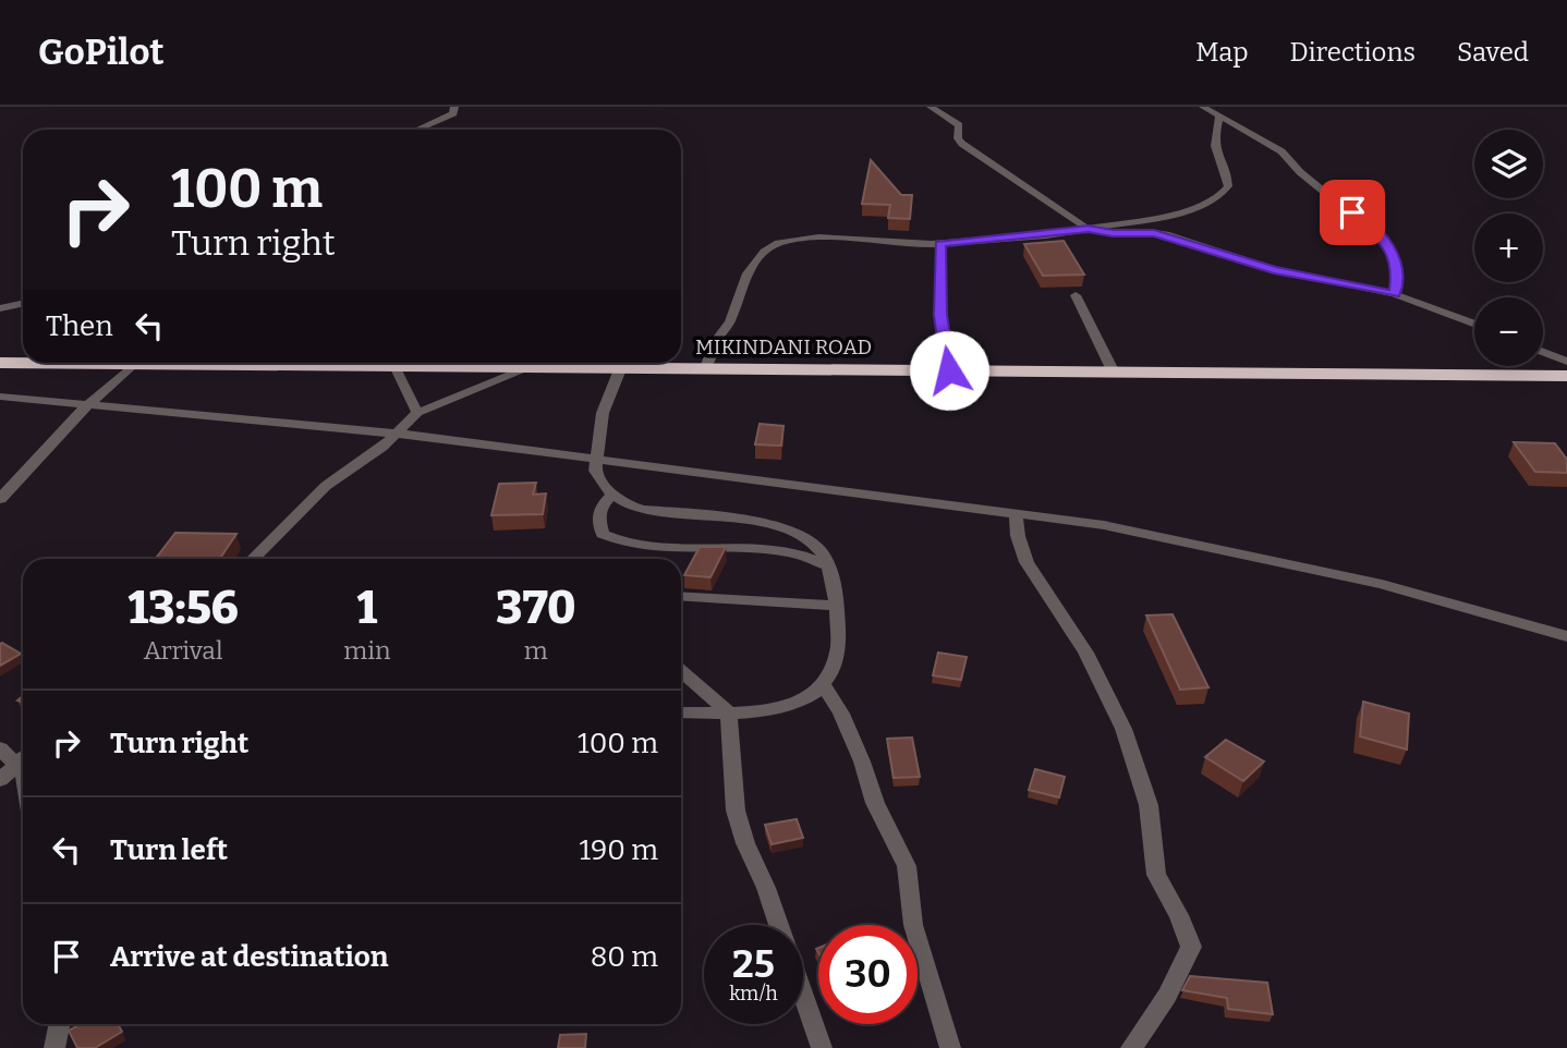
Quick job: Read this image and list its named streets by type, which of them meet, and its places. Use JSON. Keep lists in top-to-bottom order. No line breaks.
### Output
{"streets":{"highway":["MIKINDANI ROAD"]},"page":{"header":"GoPilot","nav":["Map","Directions","Saved"],"map_buttons":["+","−"],"turn":["100 m","Turn right"],"then":"Then","eta":["13:56","Arrival","1","min","370","m"],"list":[{"name":"Turn right","value":"100 m"},{"name":"Turn left","value":"190 m"},{"name":"Arrive at destination","value":"80 m"}],"speed":"25 km/h","limit":"30"}}
